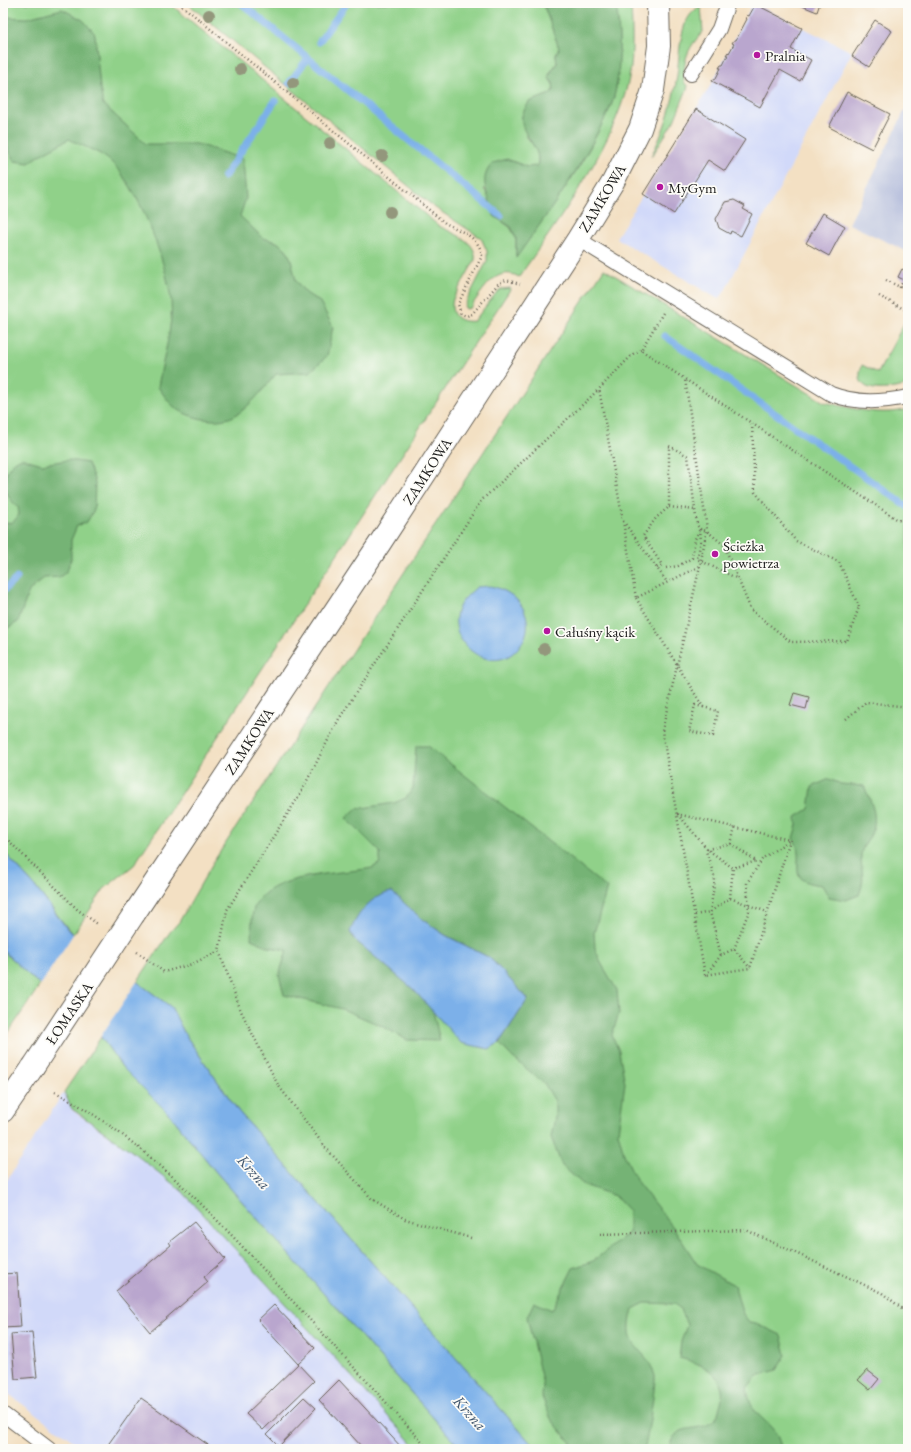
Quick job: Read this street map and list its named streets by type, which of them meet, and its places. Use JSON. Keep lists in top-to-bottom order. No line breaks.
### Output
{"streets":{"main road":["ZAMKOWA","ŁOMASKA"]},"crossings":[["ZAMKOWA","ŁOMASKA"]],"water":["Krzna"],"places":["Pralnia","MyGym","Ścieżka powietrza","Całuśny kącik"]}
